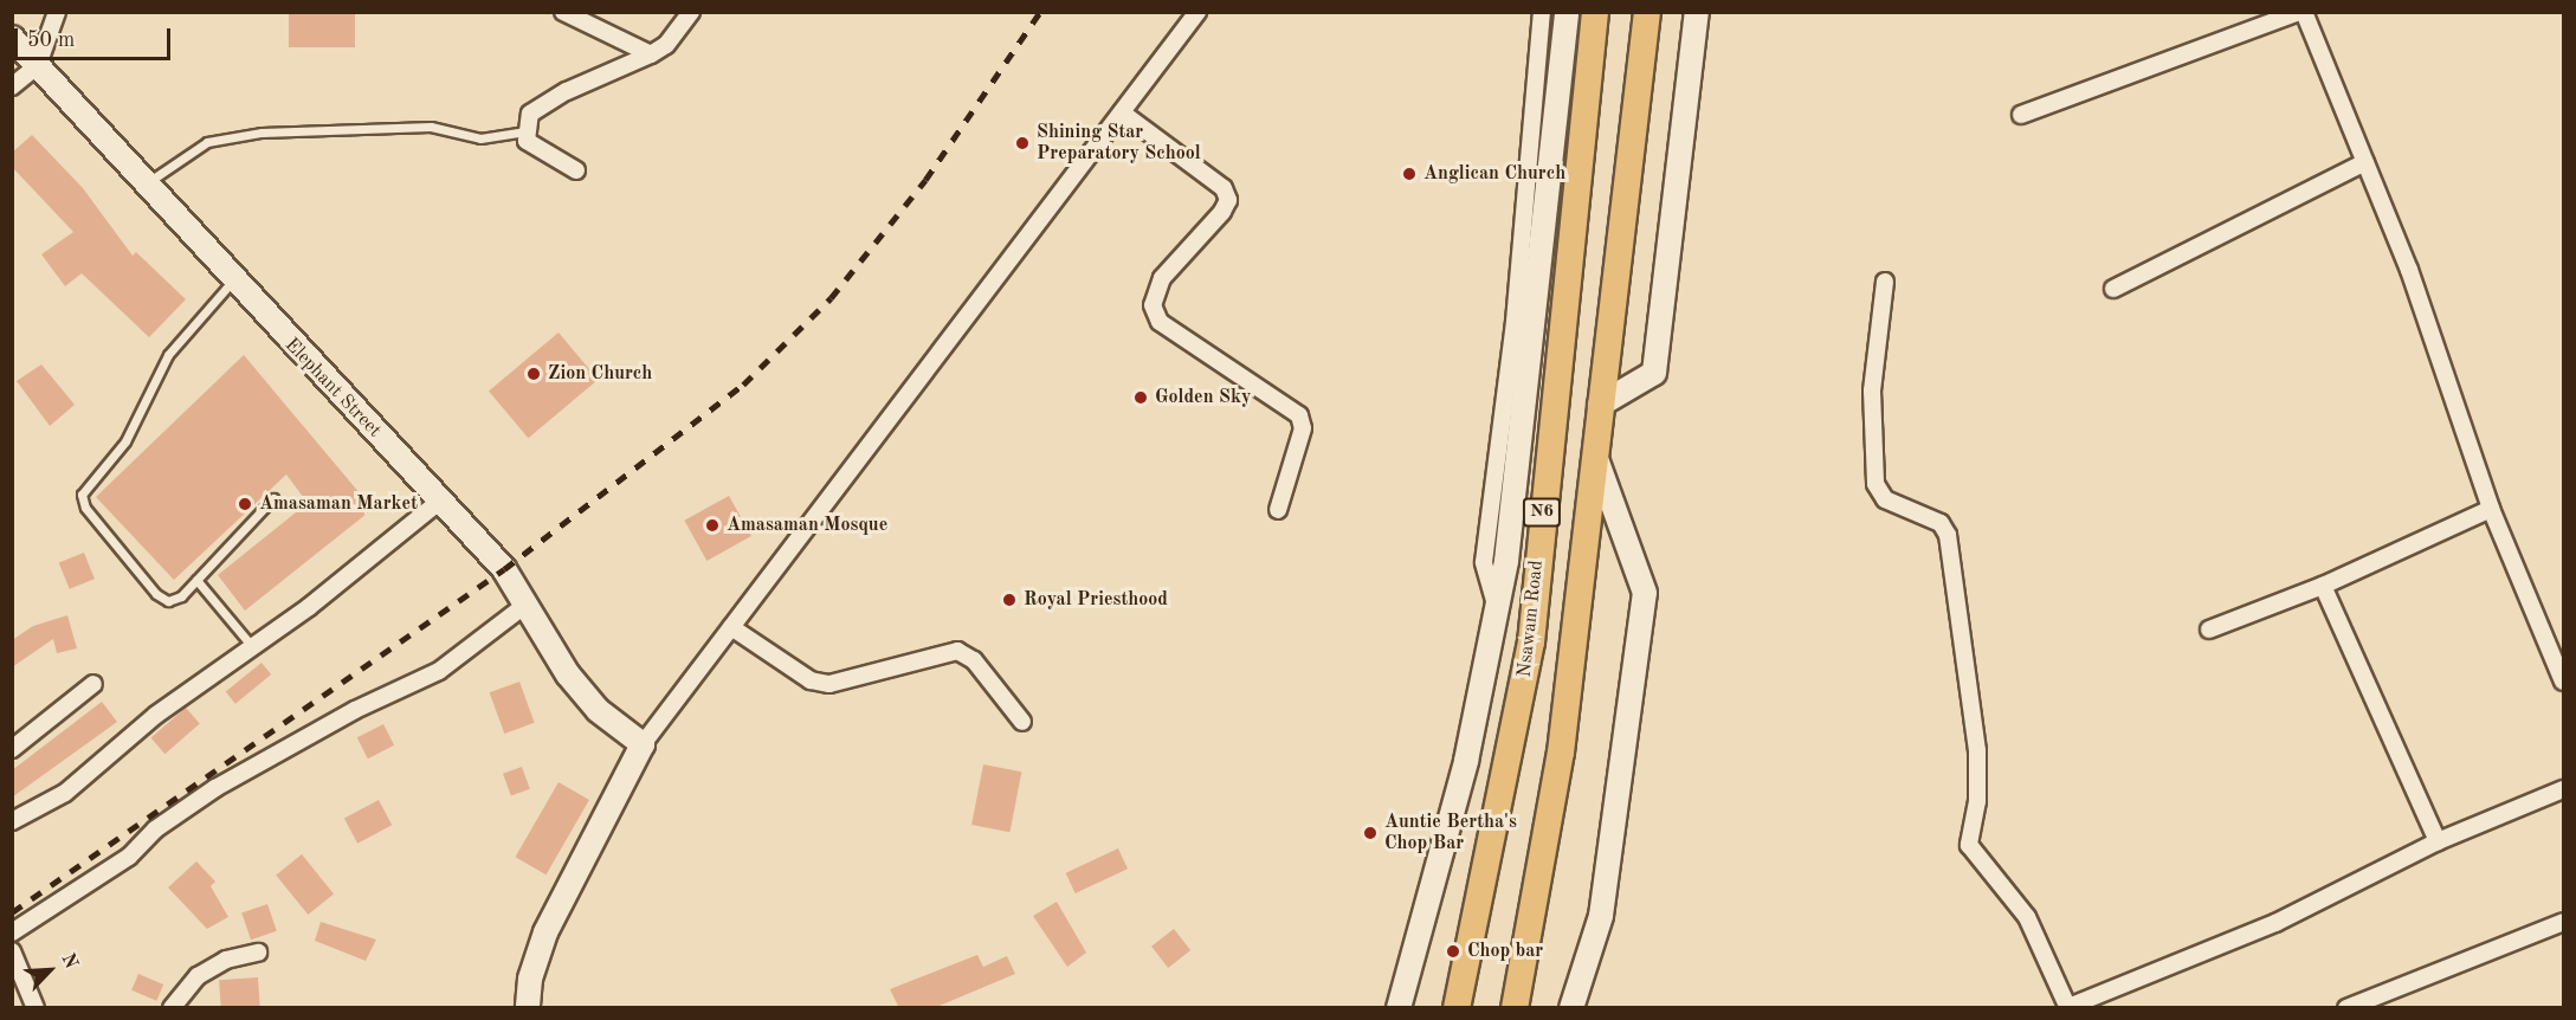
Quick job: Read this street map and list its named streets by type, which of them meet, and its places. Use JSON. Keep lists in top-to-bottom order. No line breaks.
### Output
{"streets":{"highway":["N6","Nsawam Road"],"main road":["Elephant Street"]},"places":["Shining Star Preparatory School","Anglican Church","Zion Church","Golden Sky","Amasaman Market","Amasaman Mosque","Royal Priesthood","Auntie Bertha's Chop Bar","Chop bar"],"scale_bar":"50 m","north":"top right"}
